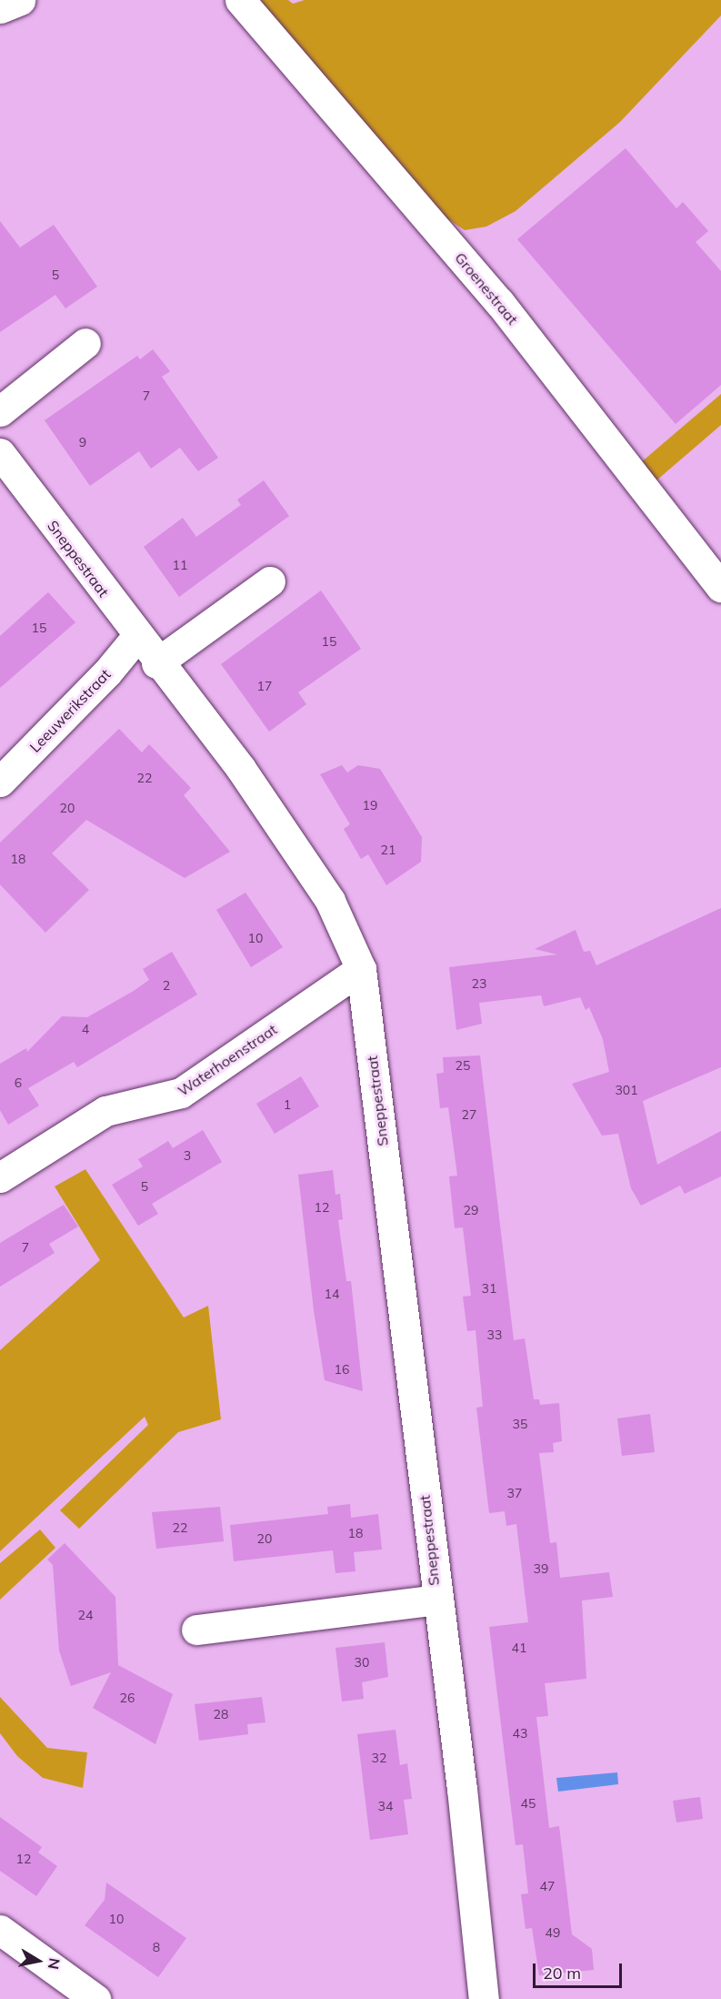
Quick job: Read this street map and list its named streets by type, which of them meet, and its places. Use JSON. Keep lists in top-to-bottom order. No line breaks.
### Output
{"streets":{"street":["Groenestraat","Sneppestraat","Leeuwerikstraat","Waterhoenstraat"]},"crossings":[["Sneppestraat","Leeuwerikstraat"],["Sneppestraat","Waterhoenstraat"]],"house_numbers":["5","7","9","11","15","15","17","22","19","20","21","18","10","23","2","4","25","6","301","1","27","3","5","12","29","7","31","14","33","16","35","37","22","18","20","39","24","41","30","26","28","43","32","45","34","12","47","10","49","8"],"scale_bar":"20 m","north":"right"}
